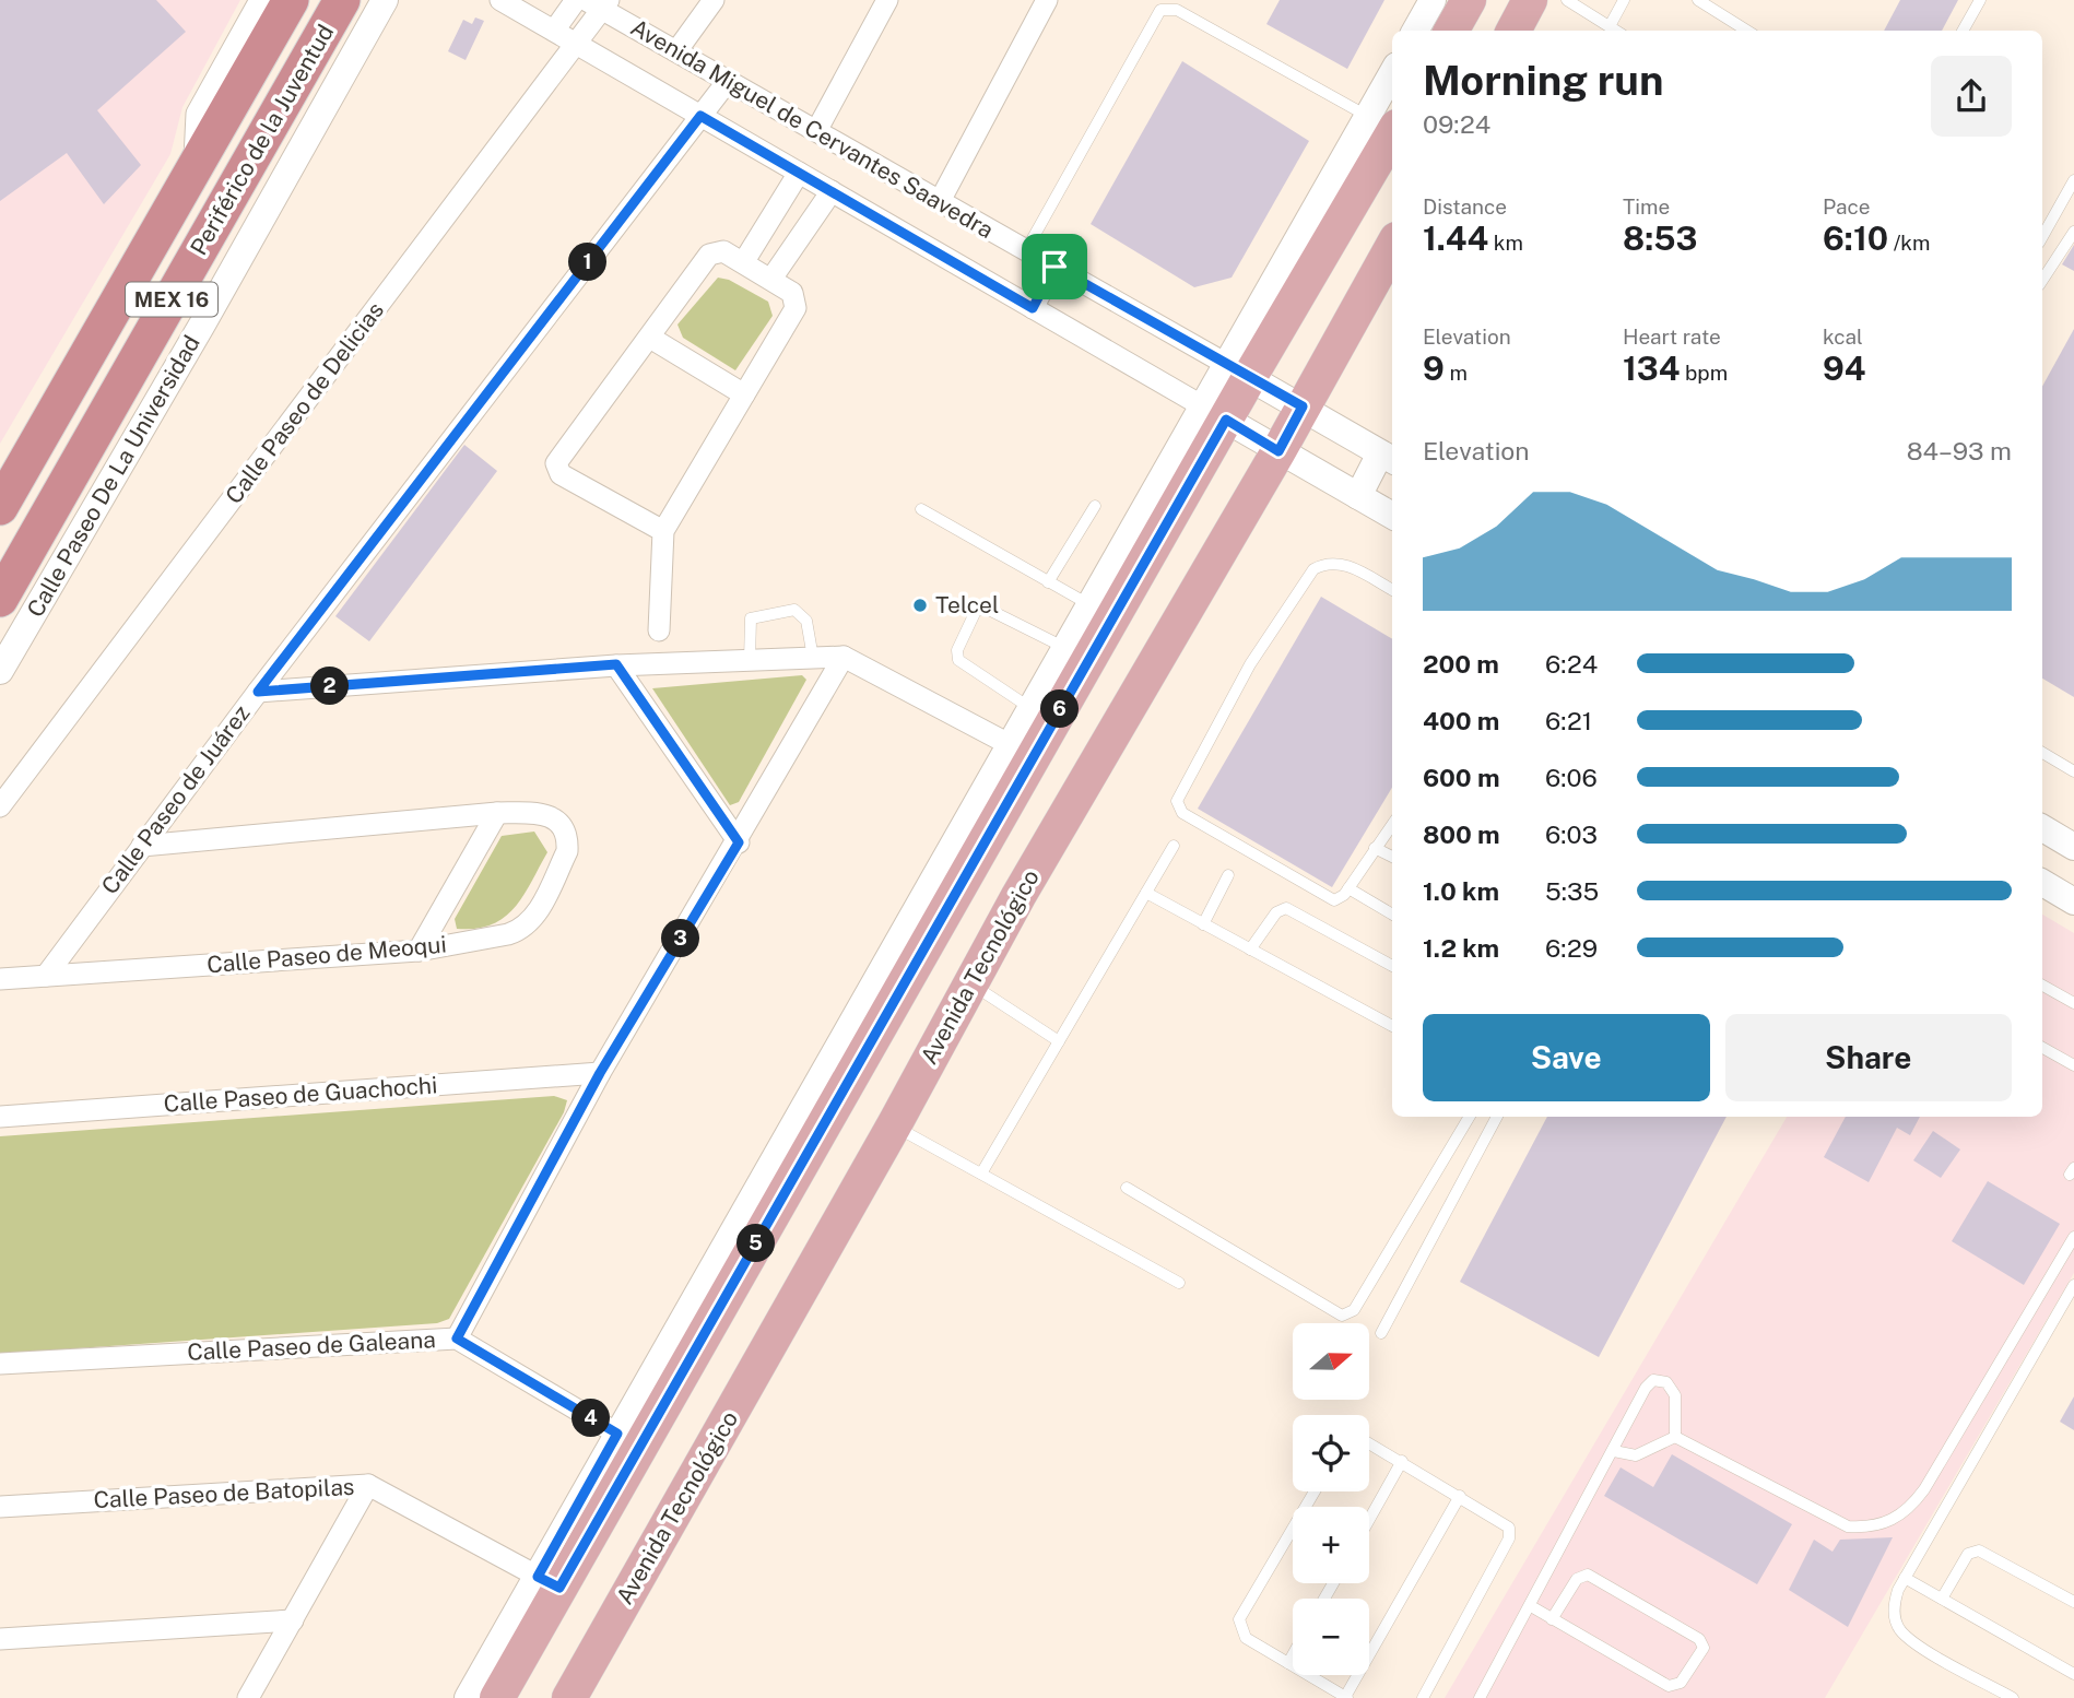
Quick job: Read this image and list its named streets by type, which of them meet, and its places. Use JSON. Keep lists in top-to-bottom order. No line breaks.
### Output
{"streets":{"highway":["Periférico de la Juventud","MEX 16"],"main road":["Avenida Tecnológico"],"street":["Avenida Miguel de Cervantes Saavedra","Calle Paseo de Delicias","Calle Paseo De La Universidad","Calle Paseo de Juárez","Calle Paseo de Meoqui","Calle Paseo de Guachochi","Calle Paseo de Galeana","Calle Paseo de Batopilas"]},"crossings":[["Avenida Miguel de Cervantes Saavedra","Calle Paseo de Delicias"],["Avenida Miguel de Cervantes Saavedra","Calle Paseo de Juárez"],["Avenida Miguel de Cervantes Saavedra","Avenida Tecnológico"],["Calle Paseo de Juárez","Calle Paseo de Meoqui"]],"places":["Telcel"],"north":"right","page":{"heading":["Morning run","09:24"],"stats":[["Distance","1.44 km"],["Time","8:53"],["Pace","6:10 /km"],["Elevation","9 m"],["Heart rate","134 bpm"],["kcal","94"]],"pins":["1","2","6","3","5","4"],"chart":["Elevation","84–93 m"],"list":[{"name":"200 m","note":"6:24"},{"name":"400 m","note":"6:21"},{"name":"600 m","note":"6:06"},{"name":"800 m","note":"6:03"},{"name":"1.0 km","note":"5:35"},{"name":"1.2 km","note":"6:29"}],"buttons":["Save","Share"],"map_buttons":["+","−"]}}
